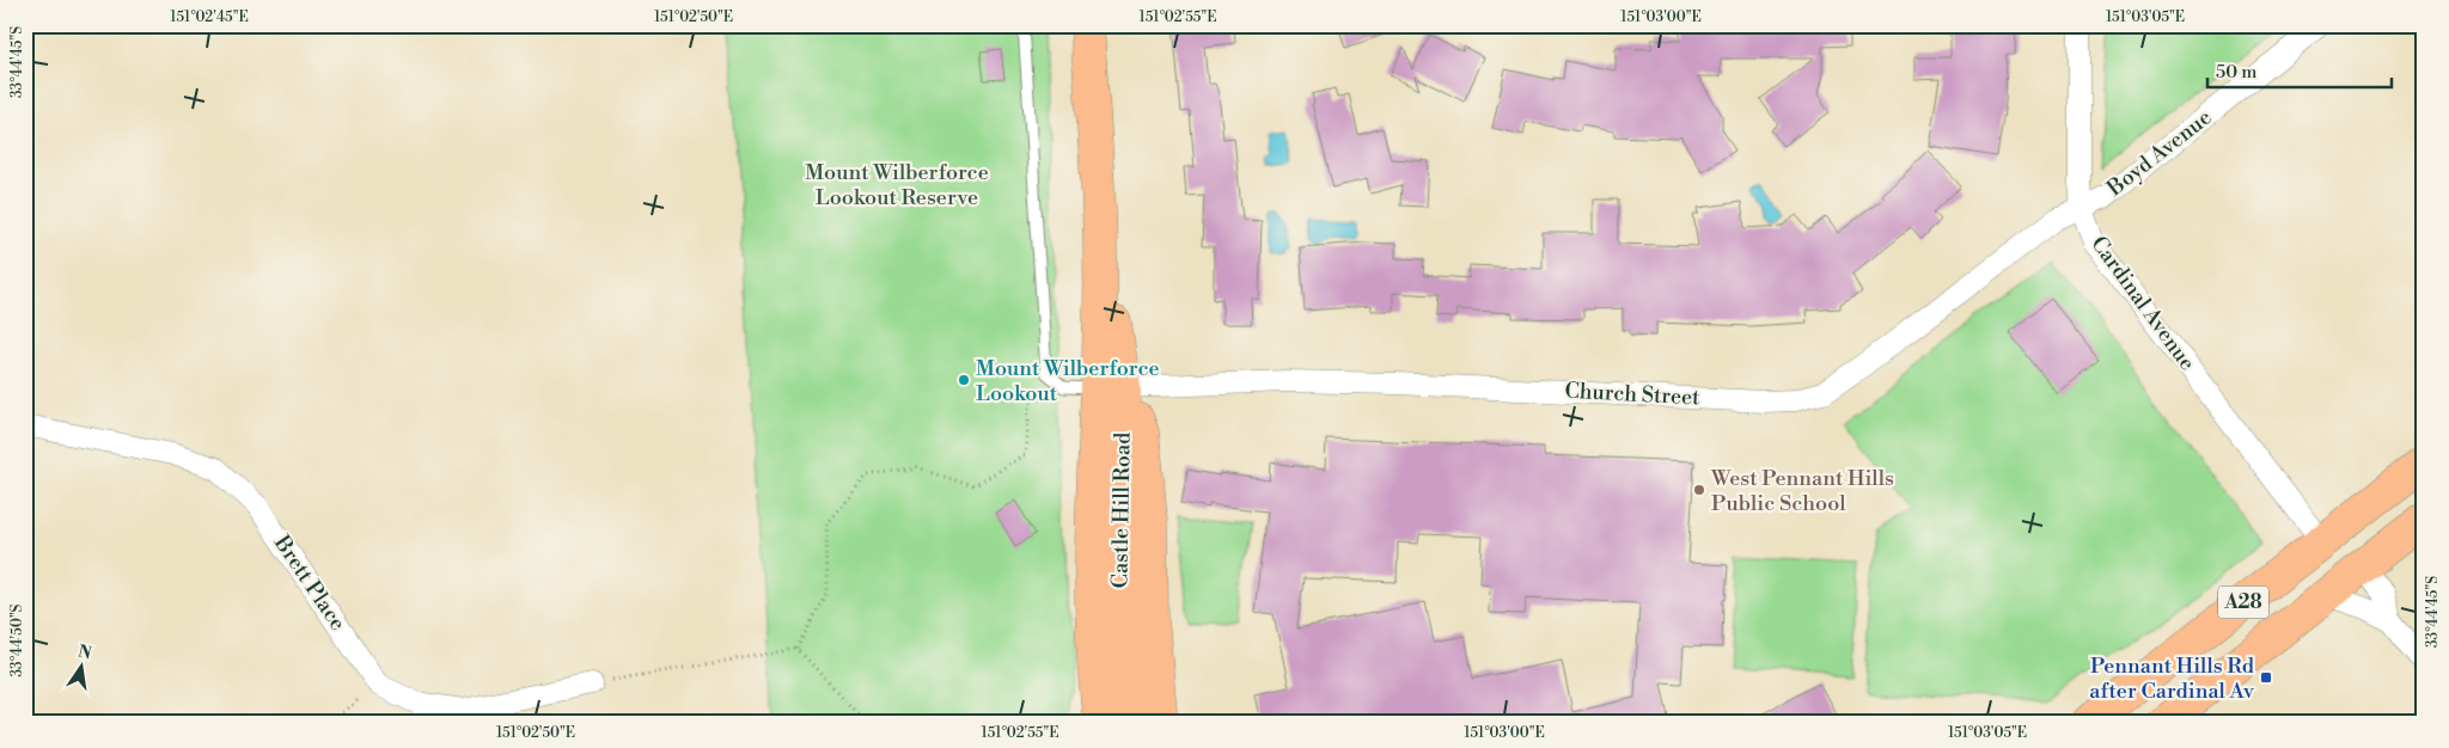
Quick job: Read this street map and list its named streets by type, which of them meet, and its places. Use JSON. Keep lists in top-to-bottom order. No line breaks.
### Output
{"streets":{"main road":["Castle Hill Road","A28"],"street":["Boyd Avenue","Cardinal Avenue","Church Street","Brett Place"]},"crossings":[["Boyd Avenue","Cardinal Avenue"],["Boyd Avenue","Church Street"],["Cardinal Avenue","Church Street"],["Cardinal Avenue","A28"],["Church Street","Castle Hill Road"]],"parks":["Mount Wilberforce Lookout Reserve"],"places":{"other":["Mount Wilberforce Lookout","West Pennant Hills Public School"],"transit":["Pennant Hills Rd after Cardinal Av"]},"scale_bar":"50 m","north":"top","coordinates":["151°02'45\"E","151°02'50\"E","151°02'55\"E","151°03'00\"E","151°03'05\"E","33°44'45\"S","33°44'50\"S"]}
